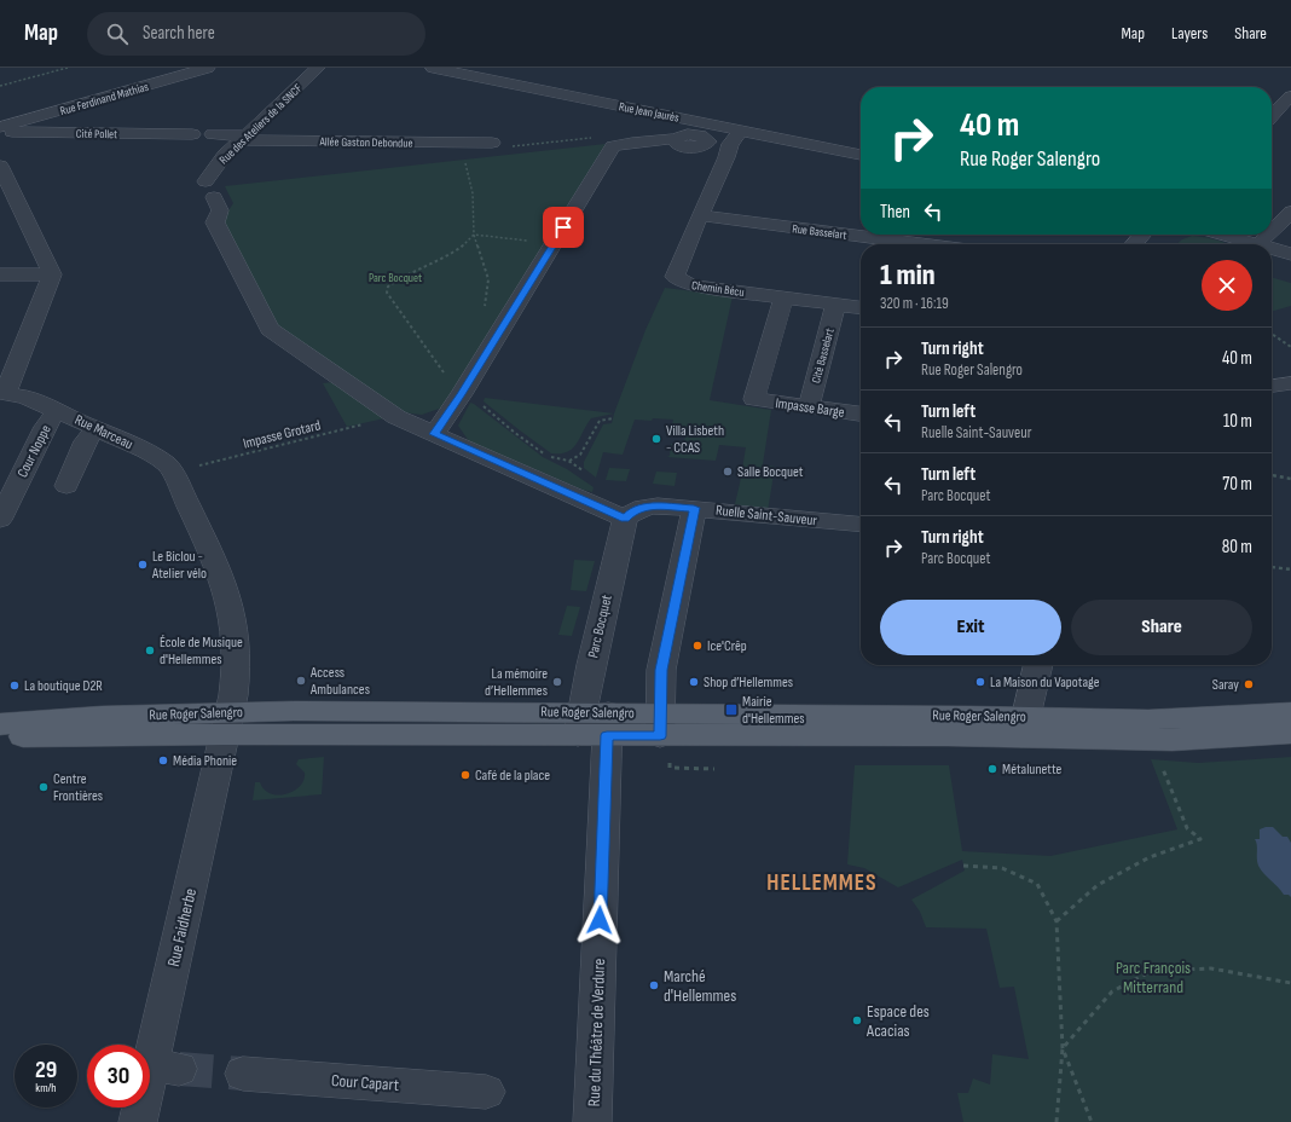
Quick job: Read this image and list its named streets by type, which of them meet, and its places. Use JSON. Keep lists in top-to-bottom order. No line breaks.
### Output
{"streets":{"main road":["Rue Roger Salengro"],"street":["Rue Ferdinand Mathias","Rue Jean Jaurès","Rue des Ateliers de la SNCF","Cité Pollet","Allée Gaston Debondue","Rue Basselart","Chemin Bécu","Cité Basselart","Impasse Barge","Rue Marceau","Cour Noppe","Ruelle Saint-Sauveur","Parc Bocquet","Rue Faidherbe","Rue du Théâtre de Verdure","Cour Capart"],"path":["Impasse Grotard"]},"crossings":[["Rue Jean Jaurès","Chemin Bécu"],["Rue des Ateliers de la SNCF","Allée Gaston Debondue"],["Rue des Ateliers de la SNCF","Impasse Grotard"],["Rue Basselart","Chemin Bécu"],["Chemin Bécu","Cité Basselart"],["Chemin Bécu","Impasse Barge"],["Cité Basselart","Impasse Barge"],["Rue Marceau","Impasse Grotard"],["Rue Marceau","Cour Noppe"],["Rue Marceau","Rue Roger Salengro"],["Rue Marceau","Rue Faidherbe"],["Ruelle Saint-Sauveur","Rue Roger Salengro"],["Parc Bocquet","Rue Roger Salengro"],["Parc Bocquet","Rue du Théâtre de Verdure"],["Rue Roger Salengro","Rue Faidherbe"],["Rue Roger Salengro","Rue du Théâtre de Verdure"]],"districts":["HELLEMMES"],"parks":["Parc Bocquet","Parc François Mitterrand"],"places":{"other":["Villa Lisbeth - CCAS","Salle Bocquet","Le Biclou - Atelier vélo","Ice'Crêp","École de Musique d'Hellemmes","Access Ambulances","La mémoire d’Hellemmes","Shop d’Hellemmes","La Maison du Vapotage","Saray","La boutique D2R","Média Phonie","Métalunette","Café de la place","Centre Frontières","Marché d'Hellemmes","Espace des Acacias"],"transit":["Mairie d'Hellemmes"]},"page":{"header":"Map","search":"Search here","nav":["Map","Layers","Share"],"turn":["40 m","Rue Roger Salengro"],"then":"Then","heading":["1 min","320 m · 16:19"],"list":[{"name":"Turn right","note":"Rue Roger Salengro","value":"40 m"},{"name":"Turn left","note":"Ruelle Saint-Sauveur","value":"10 m"},{"name":"Turn left","note":"Parc Bocquet","value":"70 m"},{"name":"Turn right","note":"Parc Bocquet","value":"80 m"}],"buttons":["Exit","Share"],"speed":"29 km/h","limit":"30"}}
